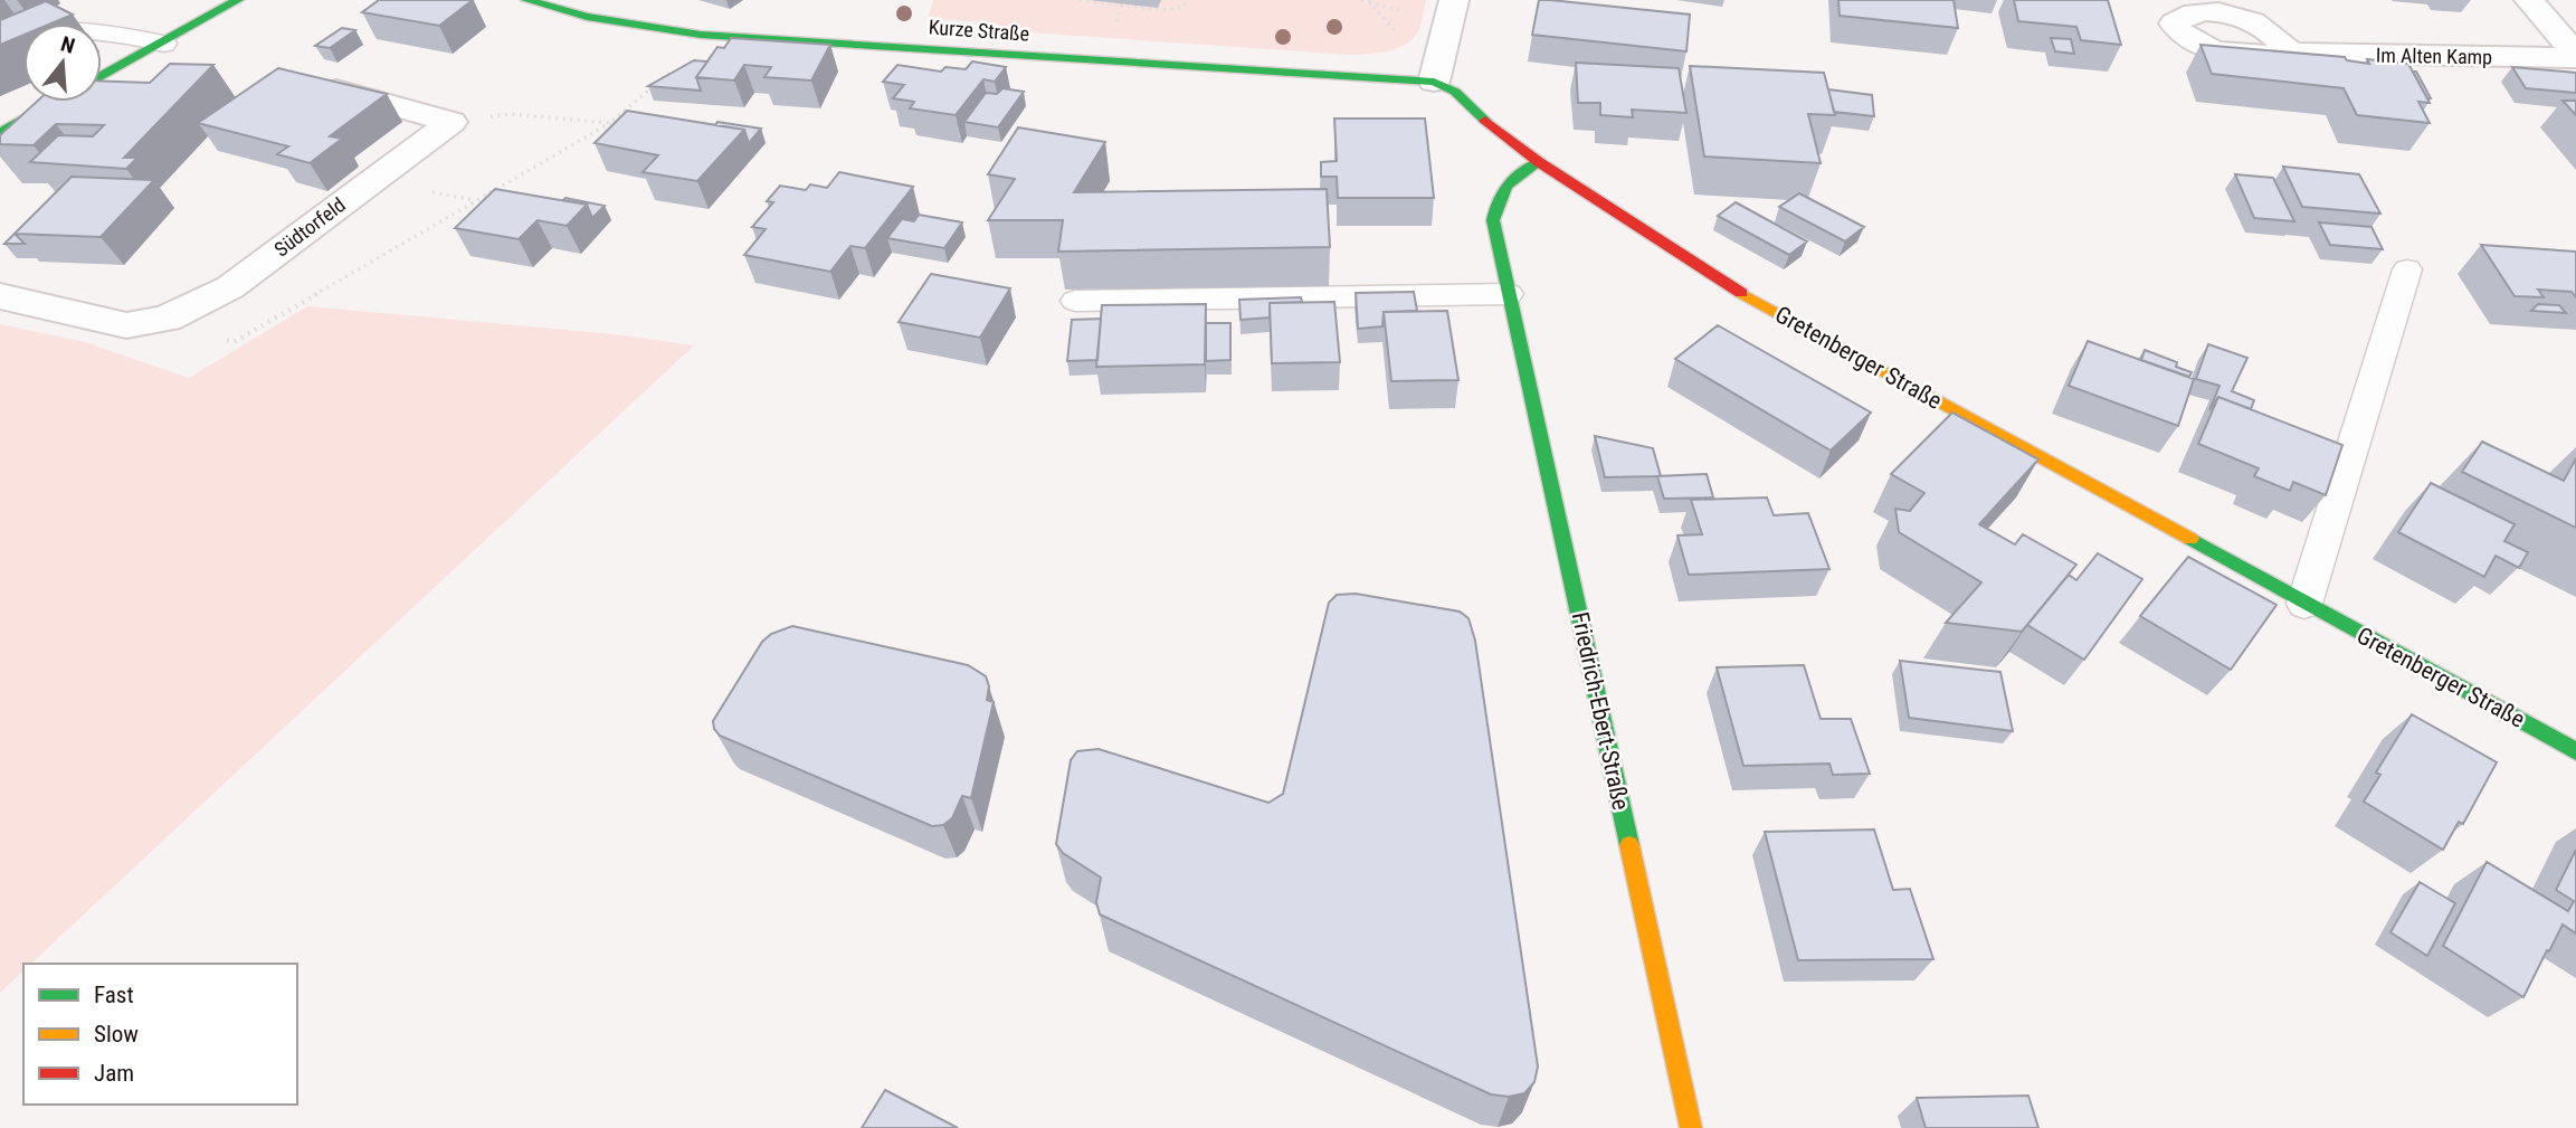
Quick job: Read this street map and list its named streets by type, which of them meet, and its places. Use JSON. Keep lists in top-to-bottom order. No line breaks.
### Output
{"streets":{"main road":["Kurze Straße","Gretenberger Straße","Friedrich-Ebert-Straße"],"street":["Im Alten Kamp","Südtorfeld"]},"crossings":[["Kurze Straße","Gretenberger Straße"],["Gretenberger Straße","Friedrich-Ebert-Straße"]],"legend":["Fast","Slow","Jam"],"north":"top"}
